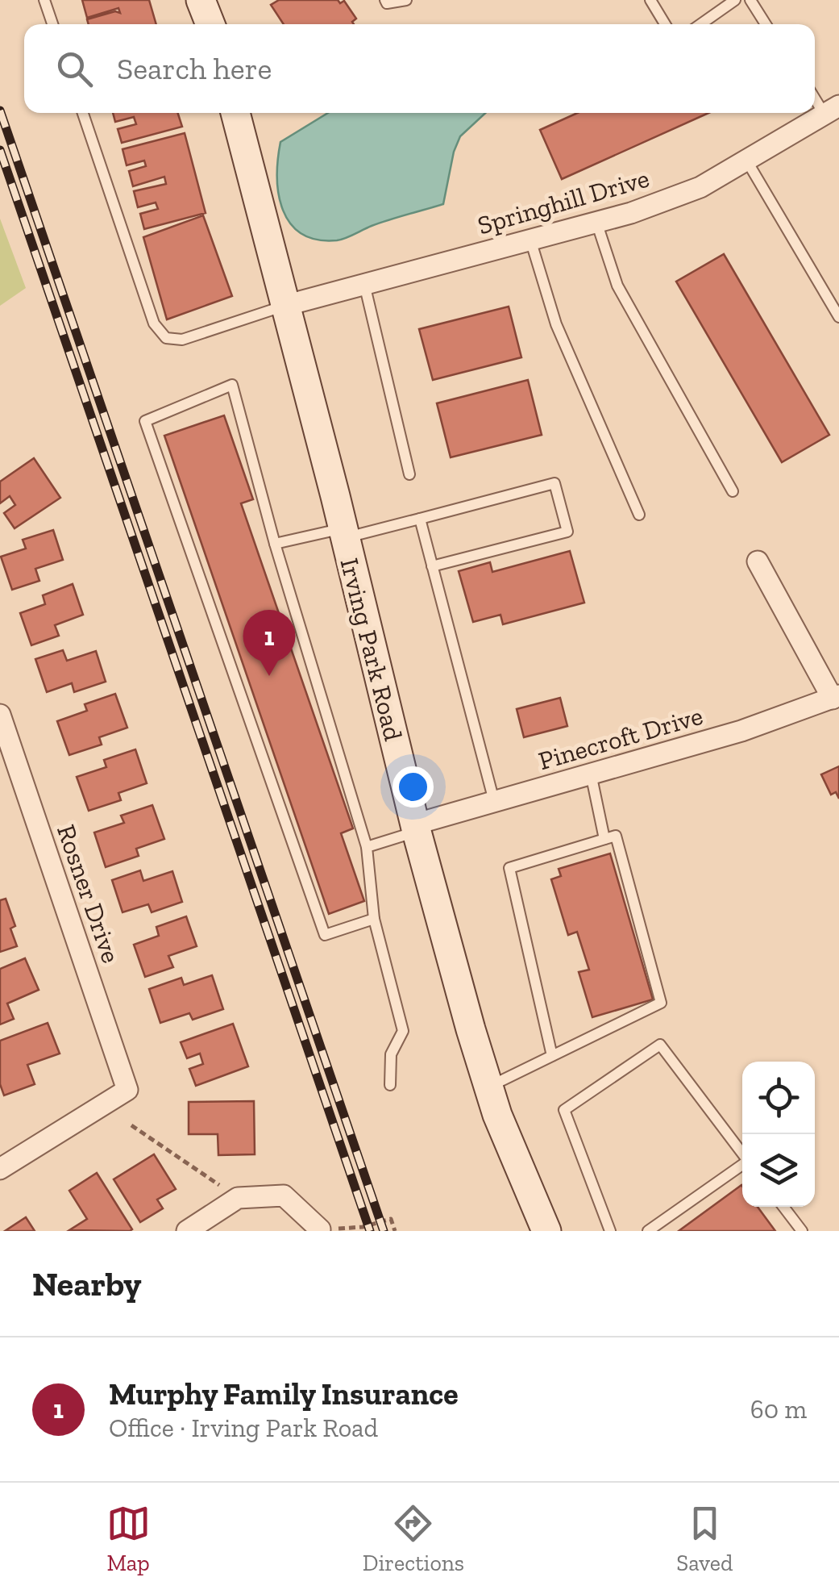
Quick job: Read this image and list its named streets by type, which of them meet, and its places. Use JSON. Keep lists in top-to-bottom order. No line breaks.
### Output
{"streets":{"main road":["Irving Park Road"],"street":["Springhill Drive","Pinecroft Drive","Rosner Drive"]},"crossings":[["Springhill Drive","Irving Park Road"],["Irving Park Road","Pinecroft Drive"]],"page":{"search":"Search here","pins":"1","heading":"Nearby","list":[{"mark":"1","name":"Murphy Family Insurance","note":"Office · Irving Park Road","value":"60 m"}],"nav":["Map","Directions","Saved"]}}
